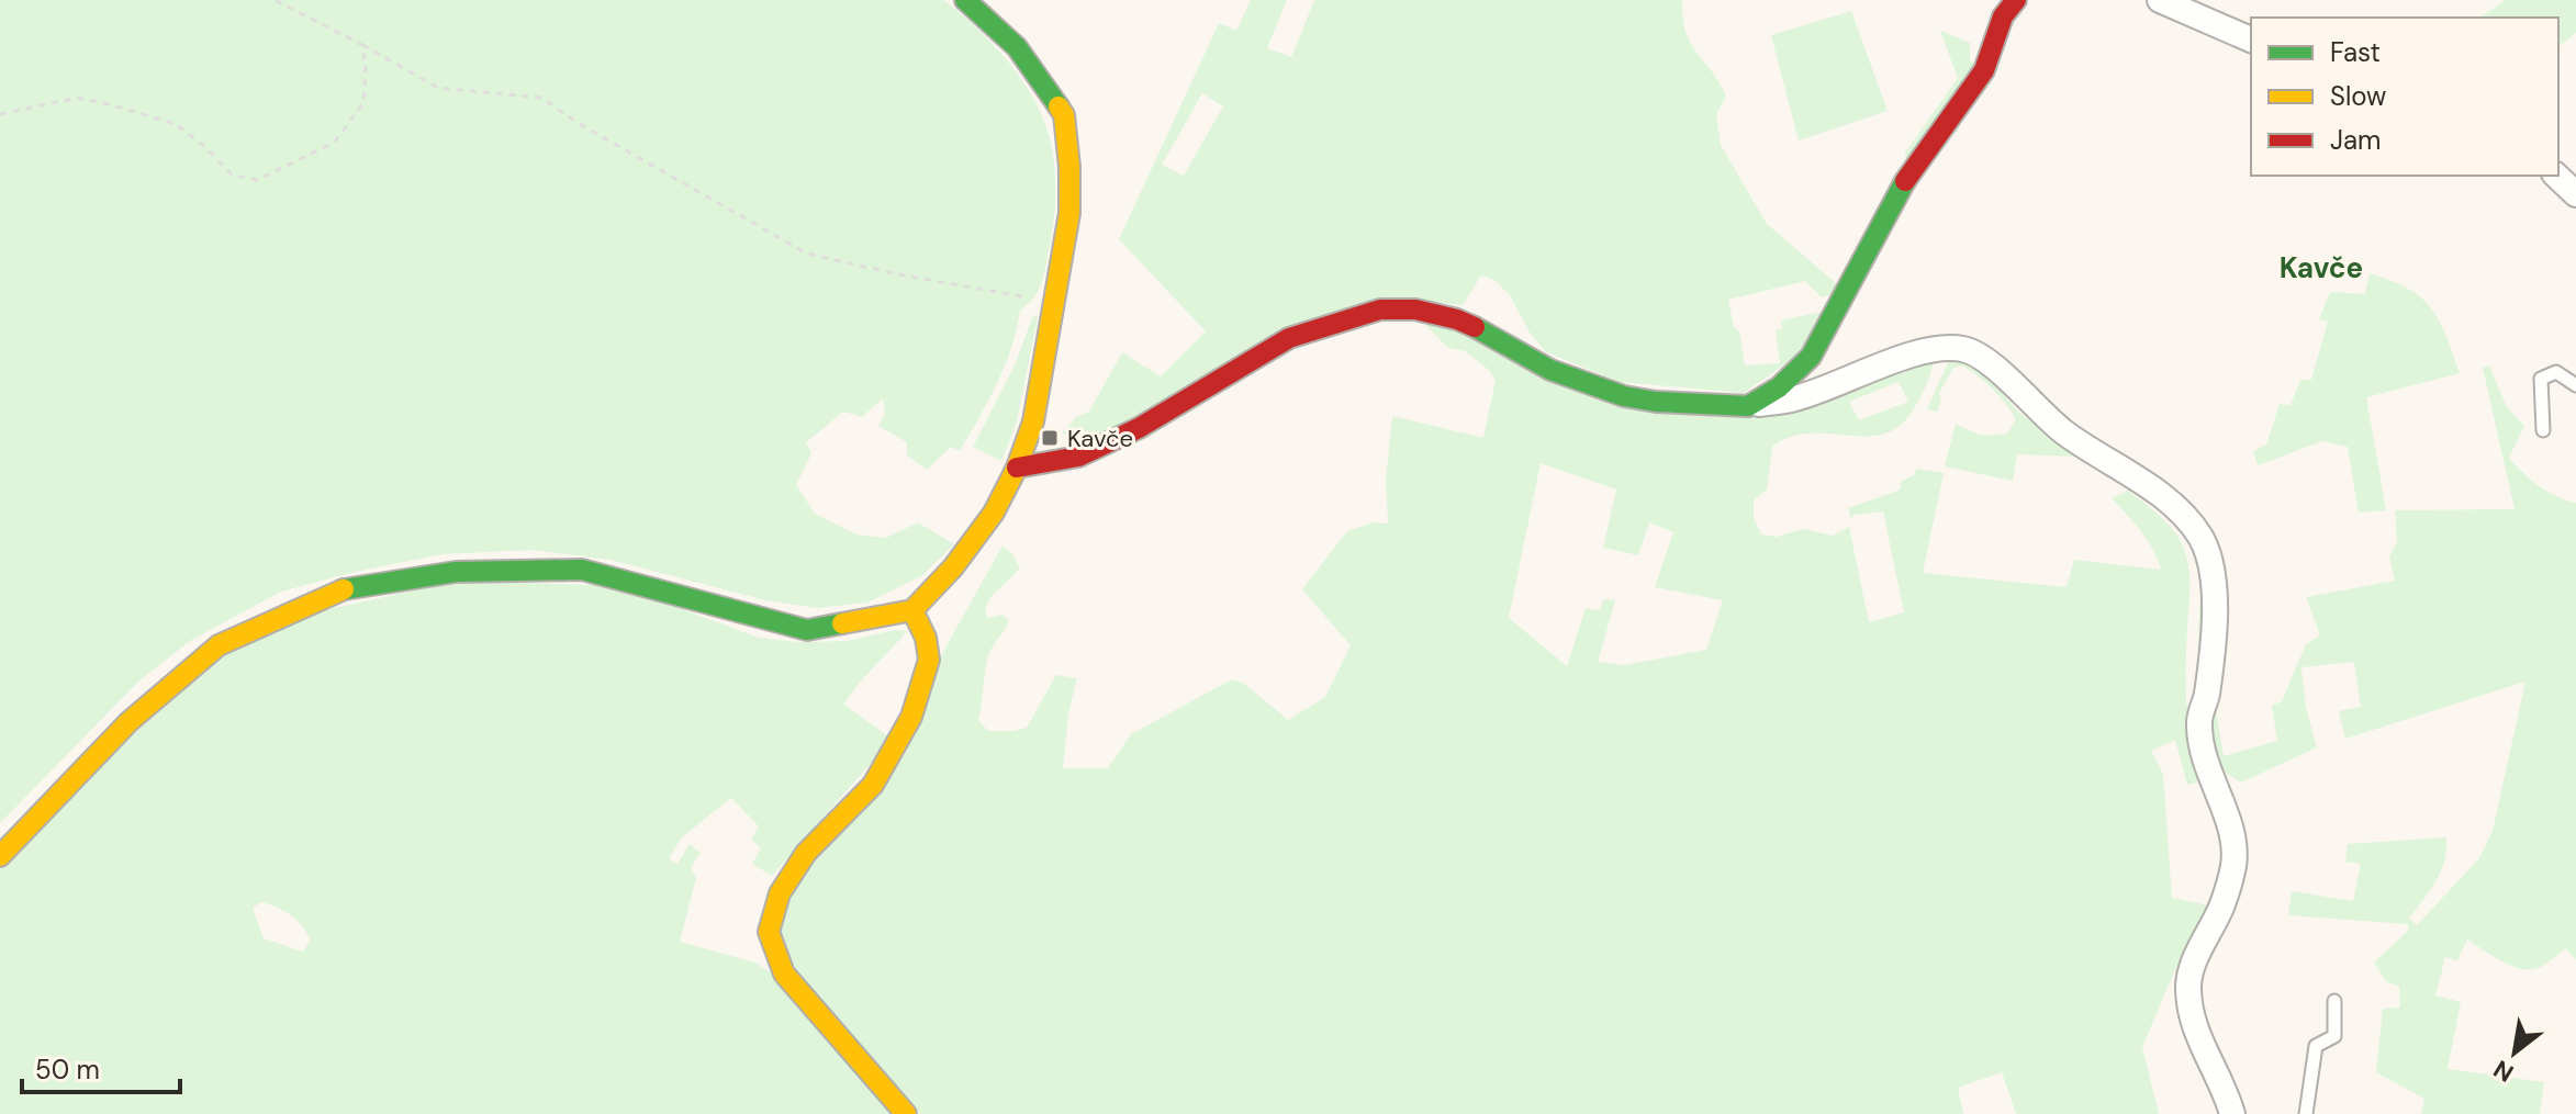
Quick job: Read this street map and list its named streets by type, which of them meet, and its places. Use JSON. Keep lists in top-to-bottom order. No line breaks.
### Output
{"districts":["Kavče"],"places":{"transit":["Kavče"]},"legend":["Fast","Slow","Jam"],"scale_bar":"50 m","north":"bottom left"}
